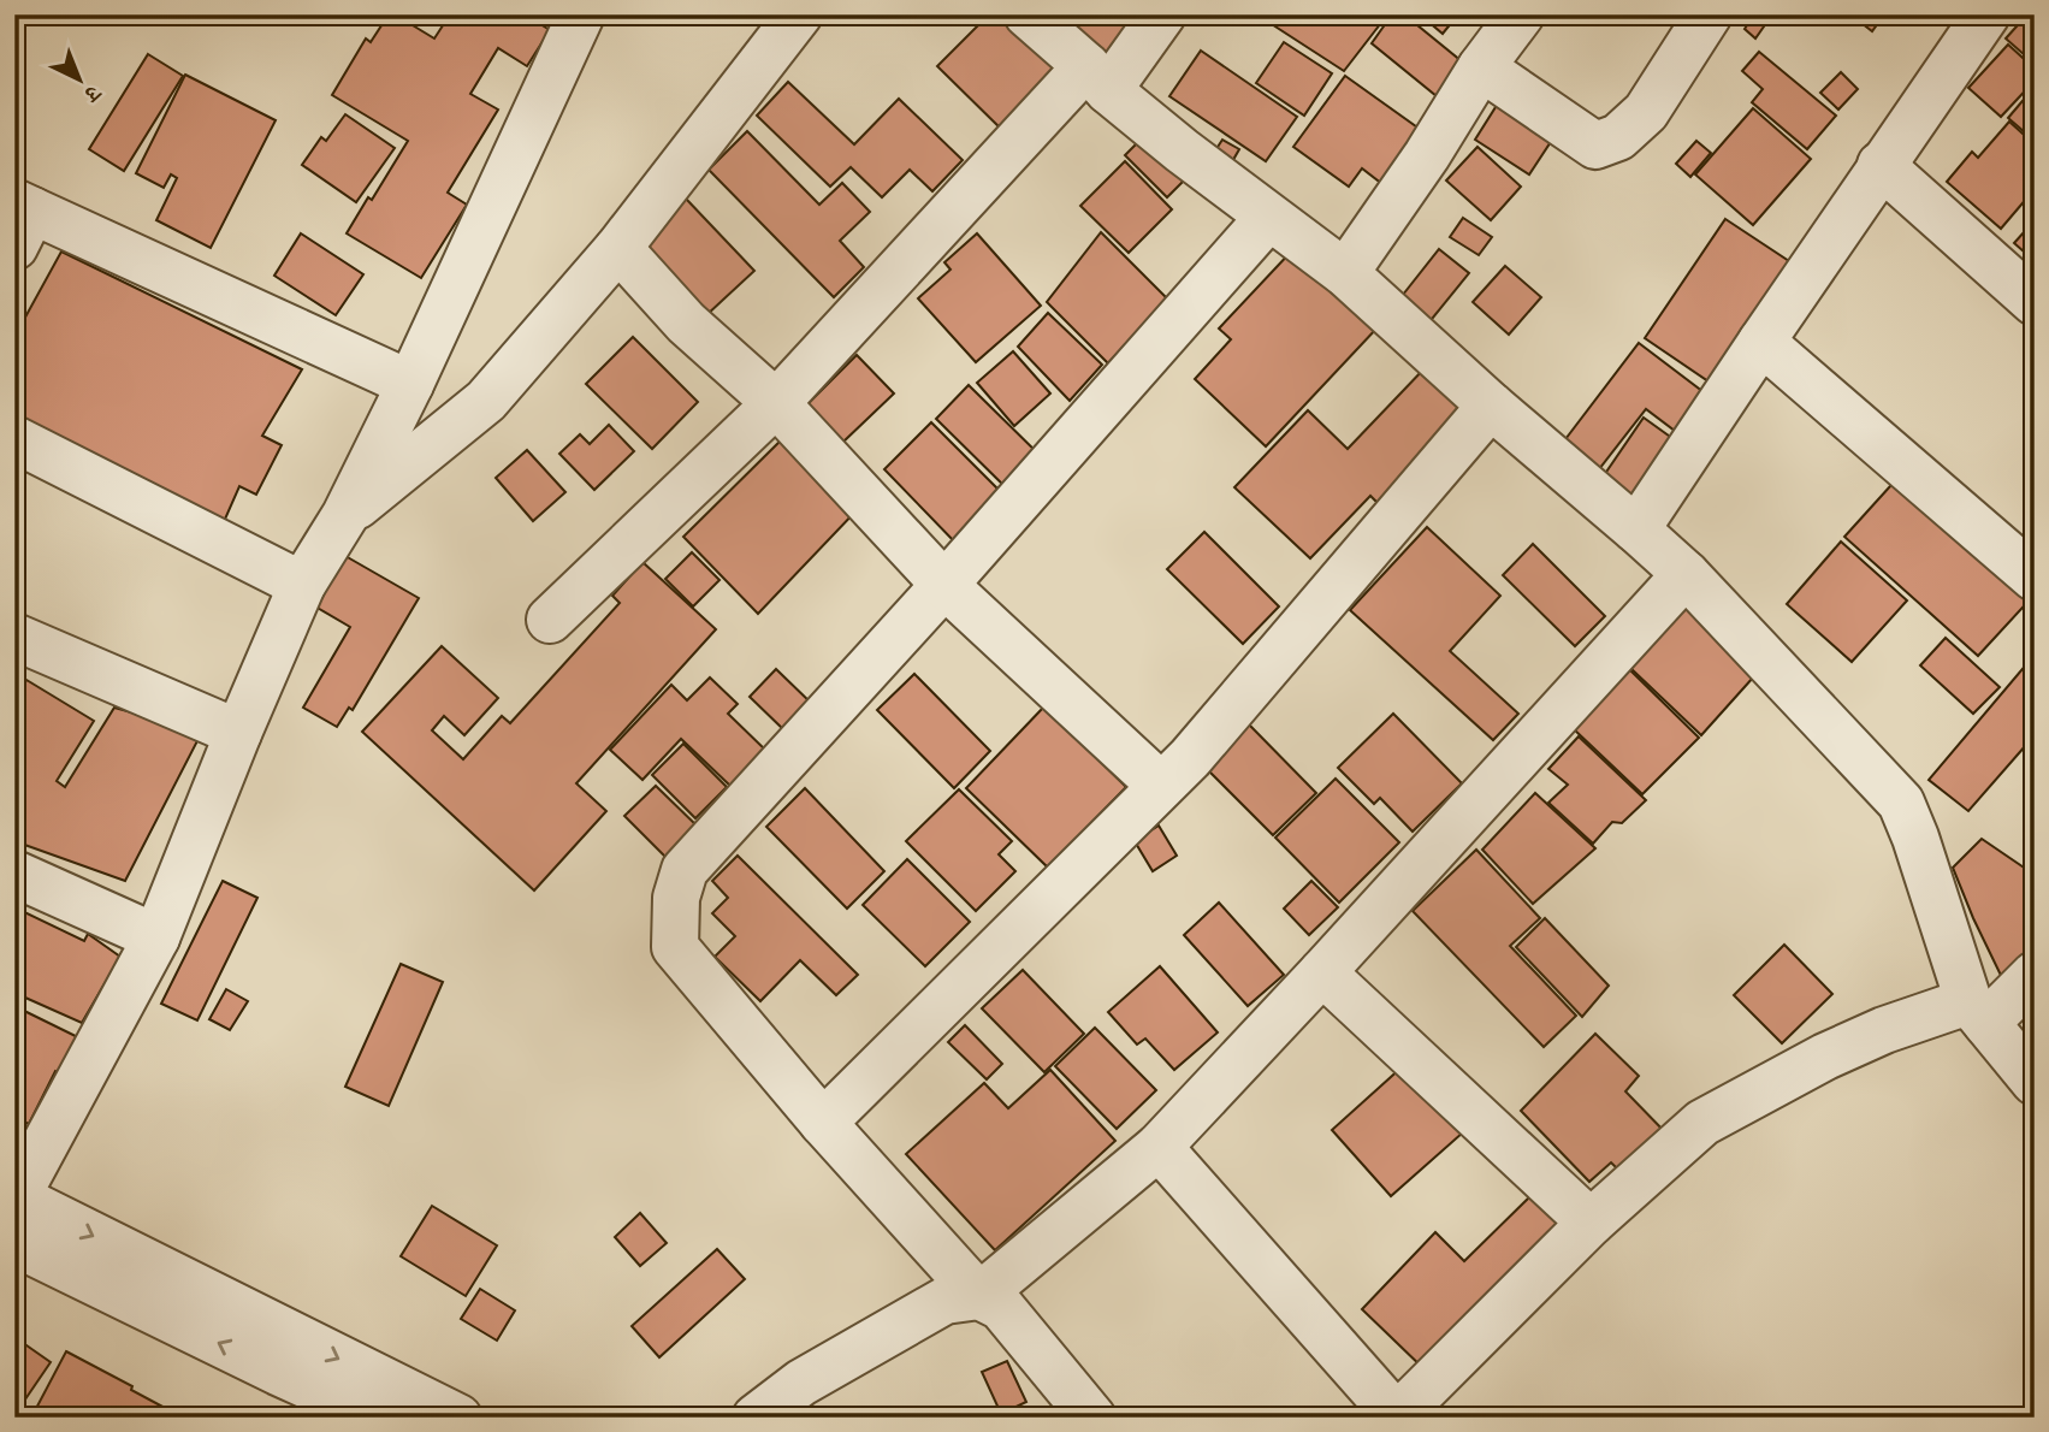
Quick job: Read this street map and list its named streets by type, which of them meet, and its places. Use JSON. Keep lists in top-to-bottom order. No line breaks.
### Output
{"north":"bottom right"}
